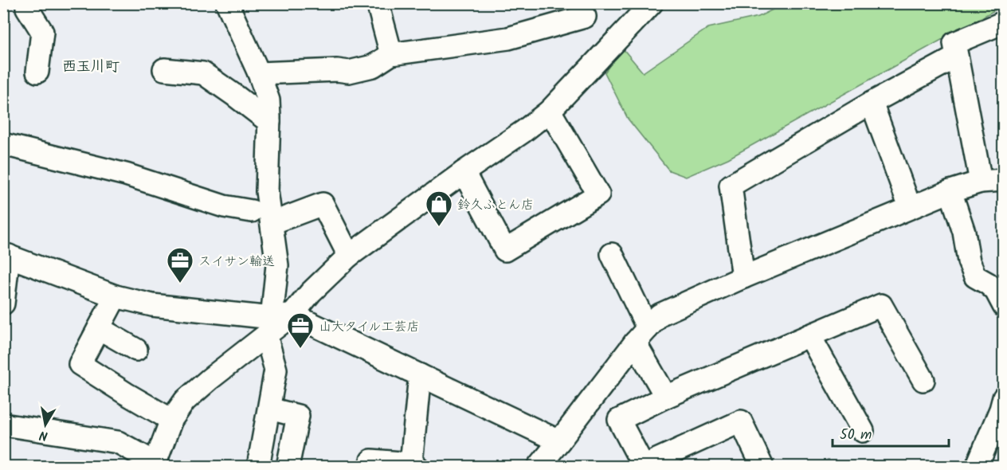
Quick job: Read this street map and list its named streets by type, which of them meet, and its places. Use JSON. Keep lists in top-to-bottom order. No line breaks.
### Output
{"districts":["西玉川町"],"places":{"shop":["鈴久ふとん店"],"office":["スイサン輸送","山大タイル工芸店"]},"scale_bar":"50 m","north":"bottom"}
